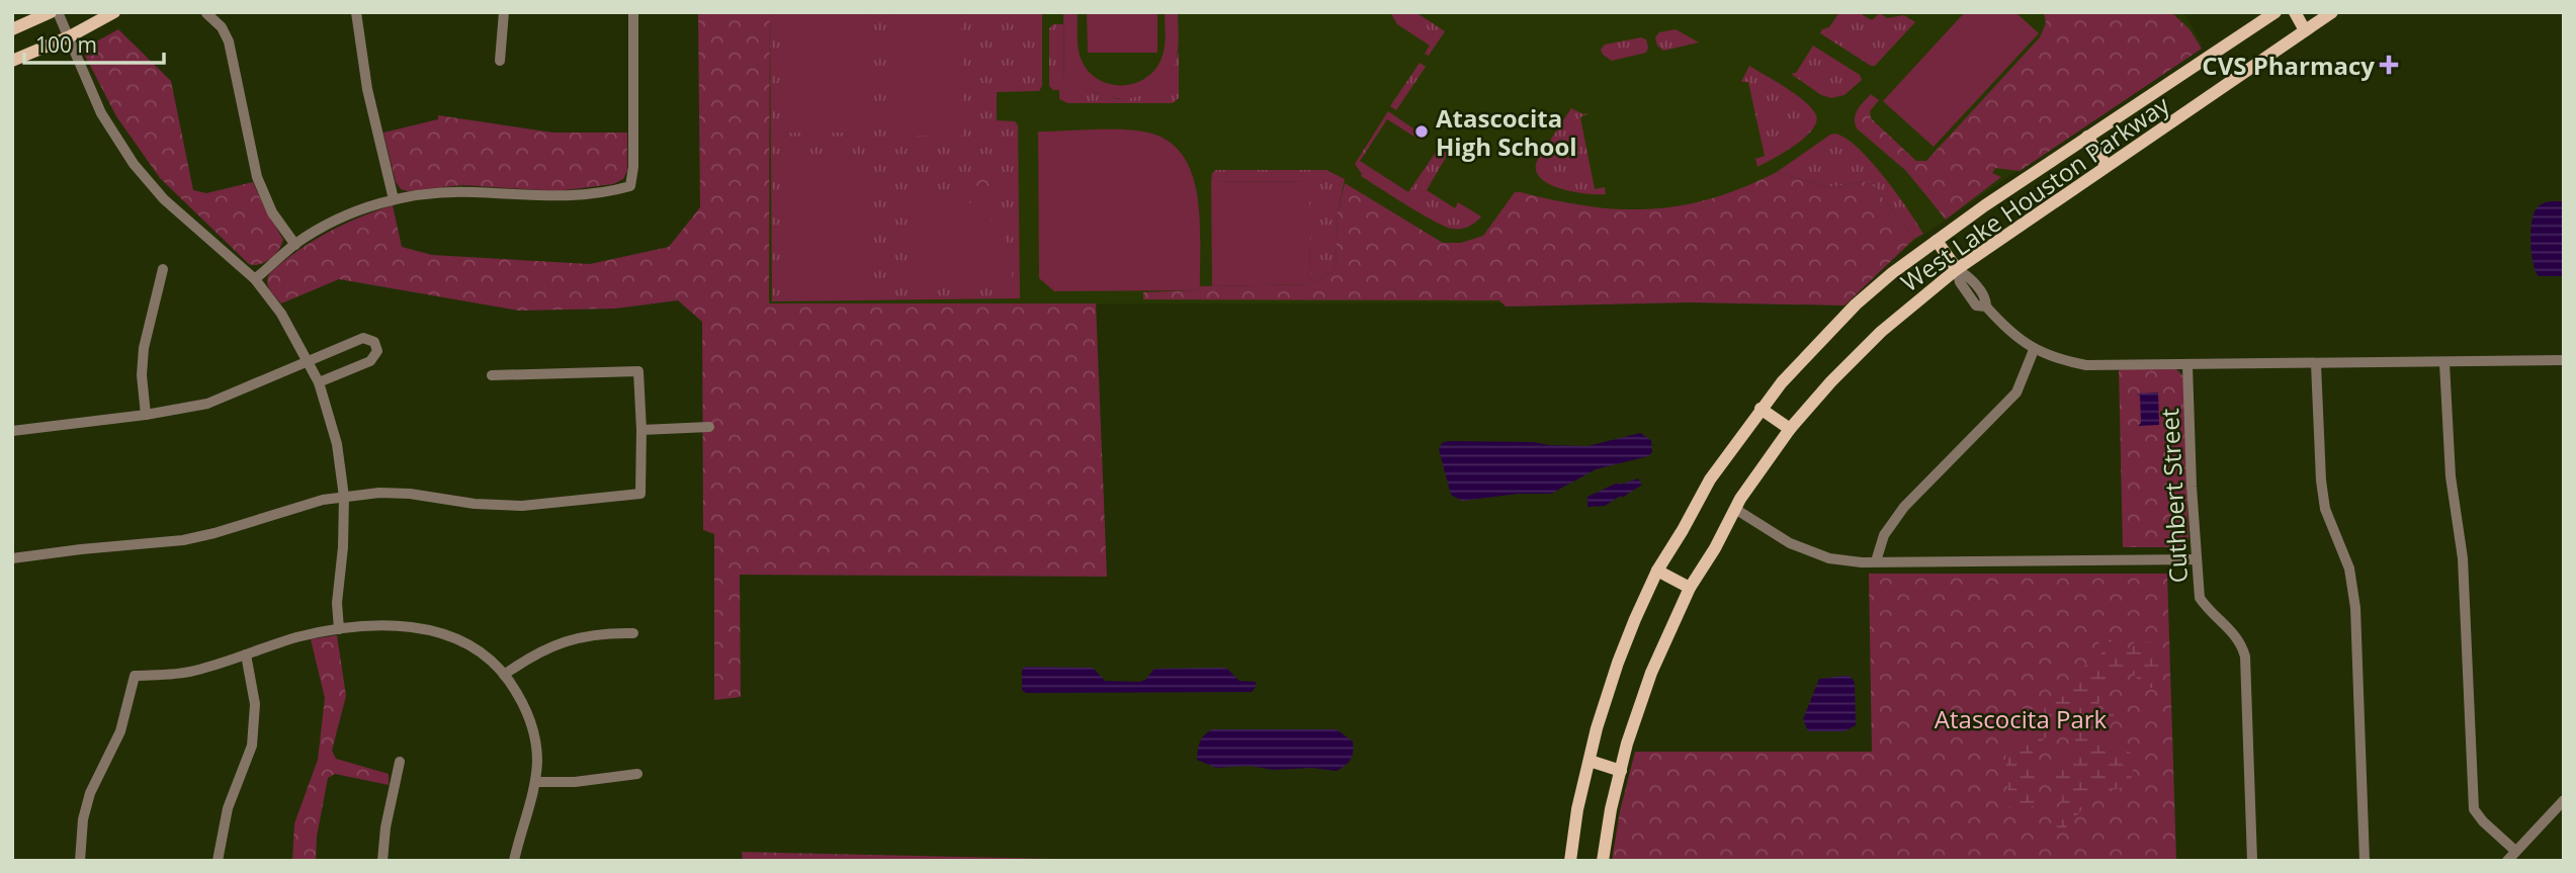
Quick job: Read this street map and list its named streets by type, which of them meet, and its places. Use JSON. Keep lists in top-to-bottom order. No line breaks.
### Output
{"streets":{"main road":["West Lake Houston Parkway"],"street":["Cuthbert Street"]},"parks":["Atascocita Park"],"places":{"health":["CVS Pharmacy"],"other":["Atascocita High School"]},"scale_bar":"100 m"}
